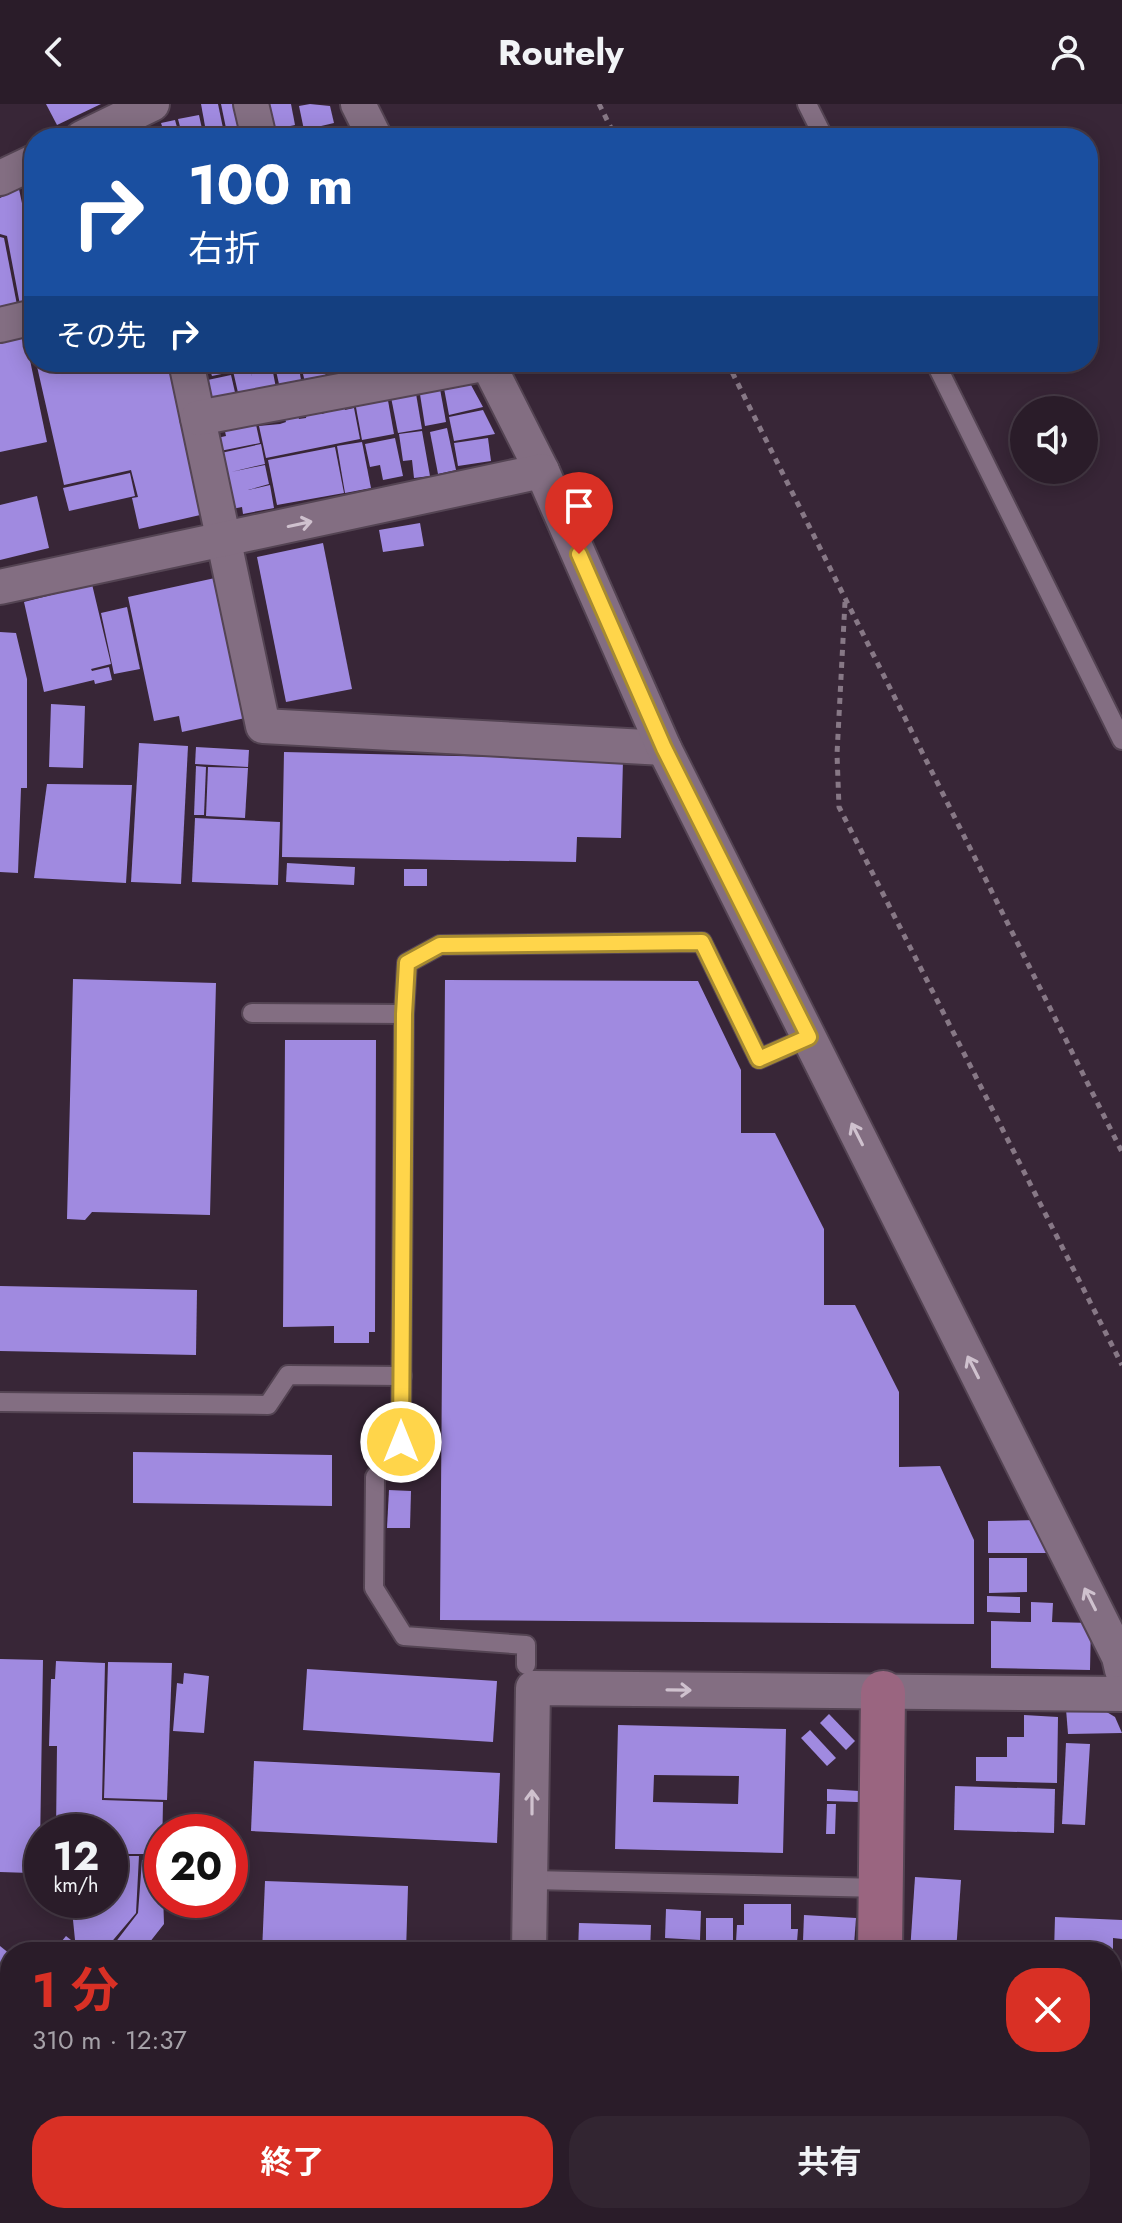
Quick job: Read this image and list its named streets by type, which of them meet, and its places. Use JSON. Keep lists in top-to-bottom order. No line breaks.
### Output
{"page":{"header":"Routely","turn":["100 m","右折"],"then":"その先","speed":"12 km/h","limit":"20","heading":["1 分","310 m · 12:37"],"buttons":["終了","共有"]}}
